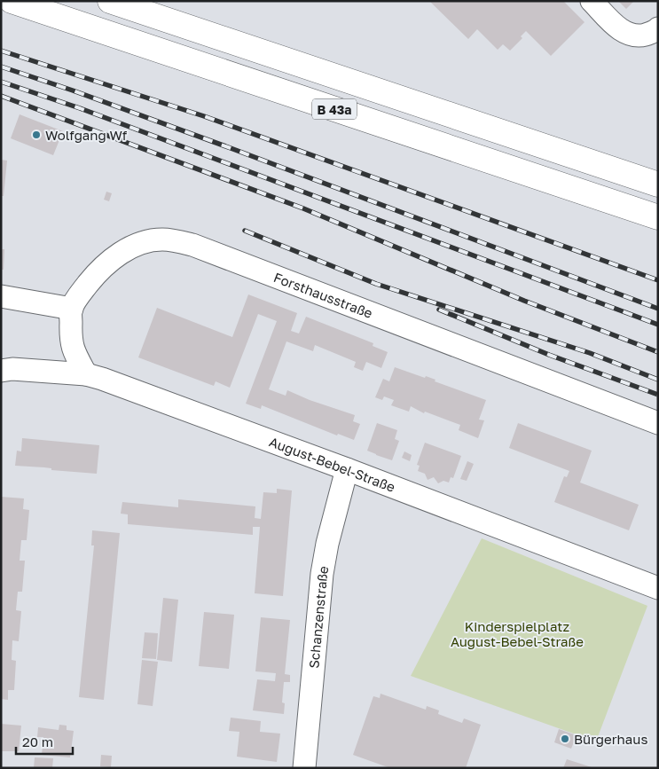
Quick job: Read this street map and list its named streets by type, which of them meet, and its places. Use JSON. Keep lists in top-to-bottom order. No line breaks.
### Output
{"streets":{"highway":["B 43a"],"street":["Forsthausstraße","August-Bebel-Straße","Schanzenstraße"]},"crossings":[["August-Bebel-Straße","Schanzenstraße"]],"parks":["Kinderspielplatz August-Bebel-Straße"],"places":["Wolfgang Wf","Bürgerhaus"],"scale_bar":"20 m"}
